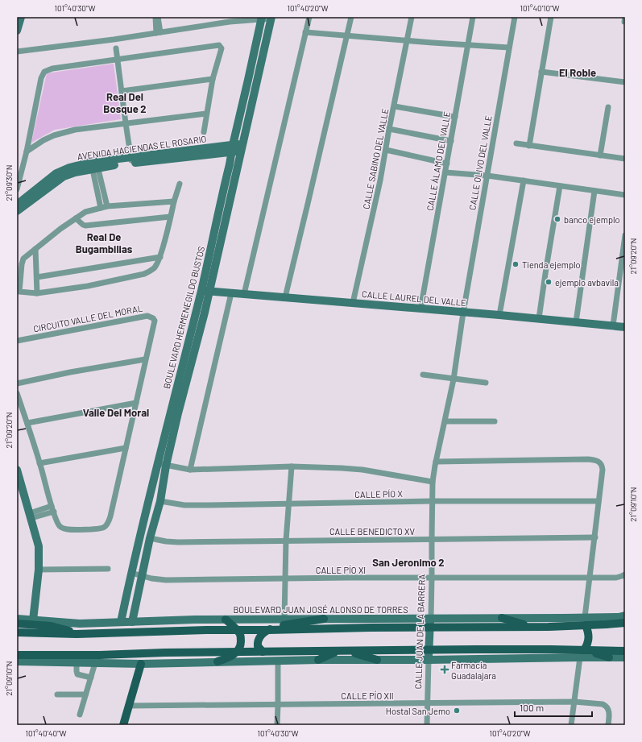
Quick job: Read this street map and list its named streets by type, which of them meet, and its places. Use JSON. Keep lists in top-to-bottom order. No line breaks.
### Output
{"streets":{"main road":["BOULEVARD JUAN JOSÉ ALONSO DE TORRES"],"street":["AVENIDA HACIENDAS EL ROSARIO","CALLE SABINO DEL VALLE","CALLE ÁLAMO DEL VALLE","CALLE OLIVO DEL VALLE","CALLE LAUREL DEL VALLE","BOULEVARD HERMENEGILDO BUSTOS","CIRCUITO VALLE DEL MORAL","CALLE PÍO X","CALLE BENEDICTO XV","CALLE PÍO XI","CALLE JUAN DE LA BARRERA","CALLE PÍO XII"]},"crossings":[["AVENIDA HACIENDAS EL ROSARIO","BOULEVARD HERMENEGILDO BUSTOS"],["CALLE SABINO DEL VALLE","CALLE LAUREL DEL VALLE"],["CALLE ÁLAMO DEL VALLE","CALLE LAUREL DEL VALLE"],["CALLE OLIVO DEL VALLE","CALLE LAUREL DEL VALLE"],["CALLE OLIVO DEL VALLE","CALLE JUAN DE LA BARRERA"],["CALLE LAUREL DEL VALLE","BOULEVARD HERMENEGILDO BUSTOS"],["BOULEVARD HERMENEGILDO BUSTOS","CALLE PÍO X"],["BOULEVARD HERMENEGILDO BUSTOS","CALLE BENEDICTO XV"],["BOULEVARD HERMENEGILDO BUSTOS","CALLE PÍO XI"],["BOULEVARD HERMENEGILDO BUSTOS","BOULEVARD JUAN JOSÉ ALONSO DE TORRES"],["CALLE PÍO X","CALLE JUAN DE LA BARRERA"],["CALLE BENEDICTO XV","CALLE JUAN DE LA BARRERA"],["CALLE PÍO XI","CALLE JUAN DE LA BARRERA"],["BOULEVARD JUAN JOSÉ ALONSO DE TORRES","CALLE JUAN DE LA BARRERA"],["CALLE JUAN DE LA BARRERA","CALLE PÍO XII"]],"districts":["El Roble","Real Del Bosque 2","Real De Bugambilias","Valle Del Moral","San Jeronimo 2"],"places":{"other":["banco ejemplo","Tienda ejemplo","ejemplo avbavila","Hostal San Jemo"],"health":["Farmacia Guadalajara"]},"scale_bar":"100 m","coordinates":["101°40'30\"W","101°40'20\"W","101°40'10\"W","21°09'30\"N","21°09'20\"N","21°09'10\"N","101°40'40\"W"]}
